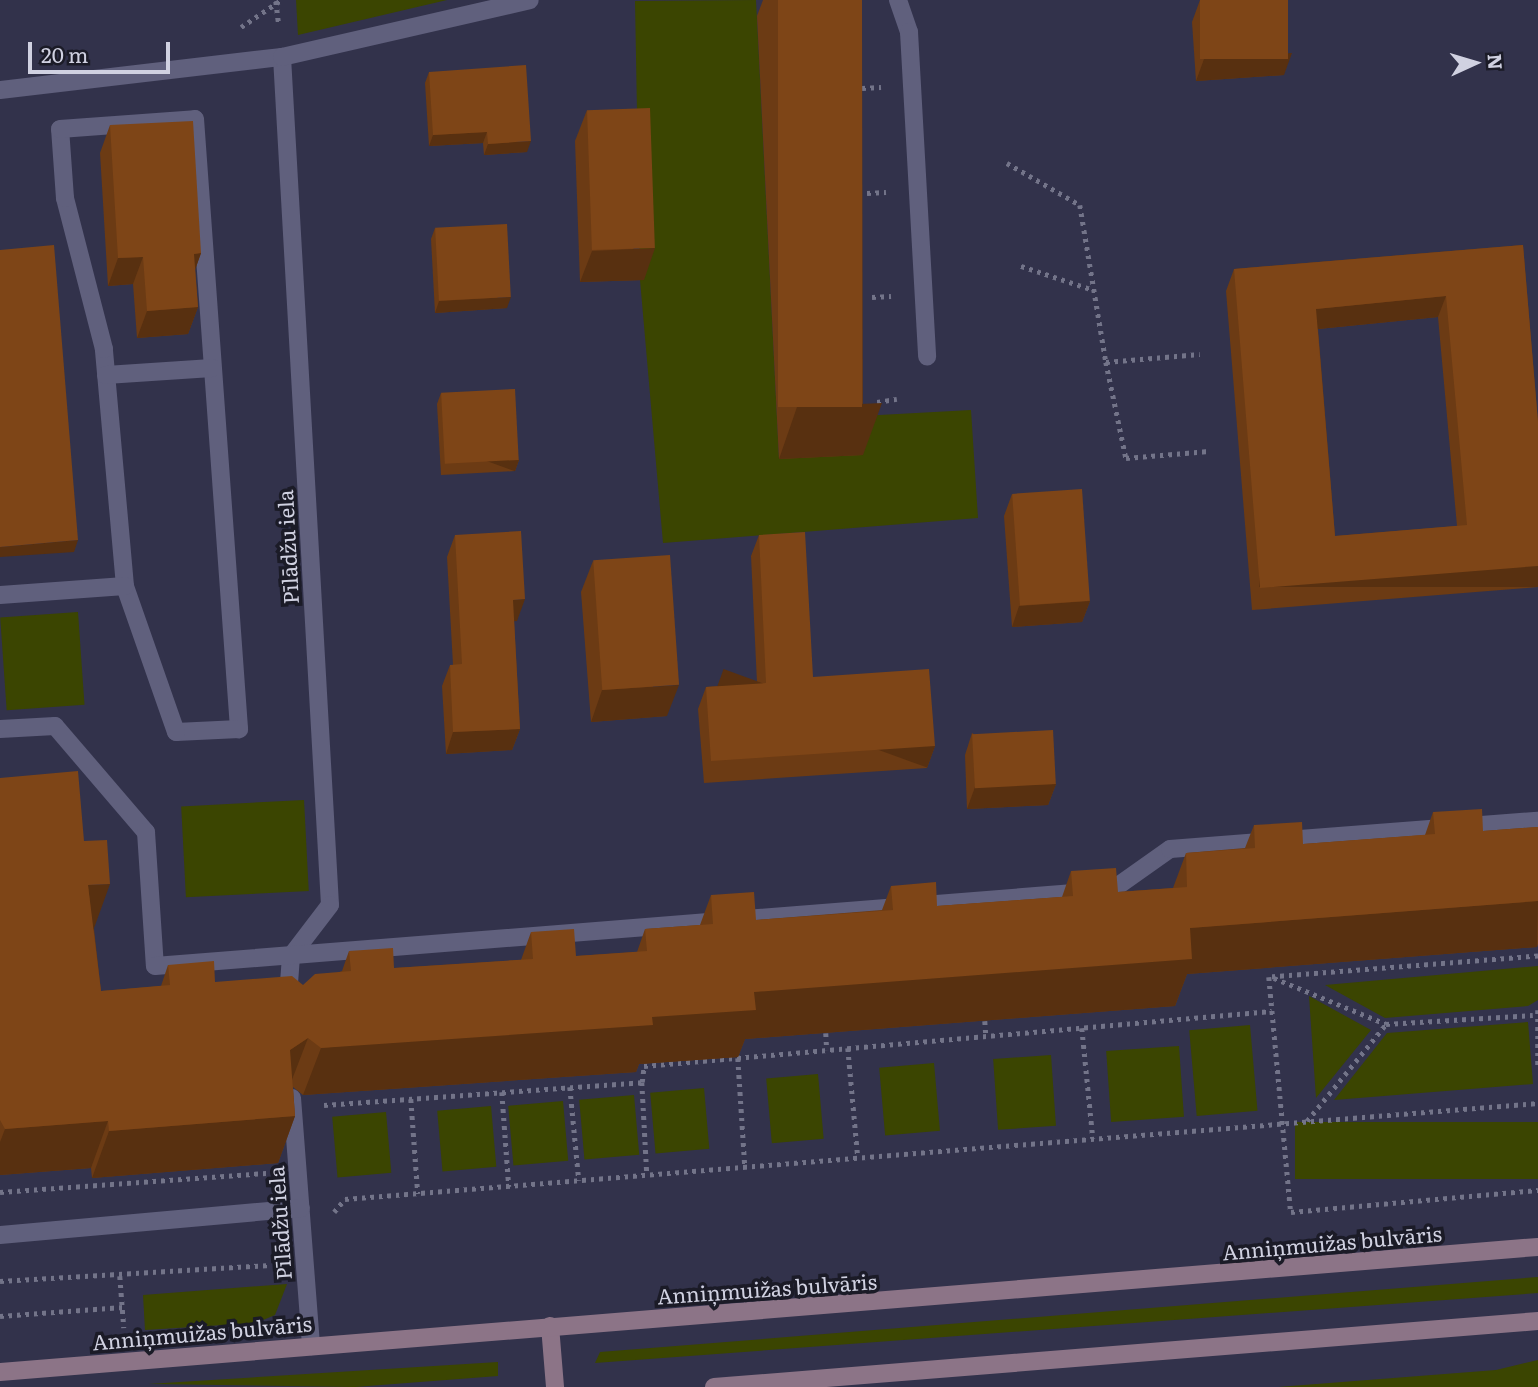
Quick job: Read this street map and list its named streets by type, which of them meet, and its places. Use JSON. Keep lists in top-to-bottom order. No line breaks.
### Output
{"streets":{"street":["Pīlādžu iela","Anniņmuižas bulvāris"]},"crossings":[["Pīlādžu iela","Anniņmuižas bulvāris"]],"scale_bar":"20 m","north":"right"}
